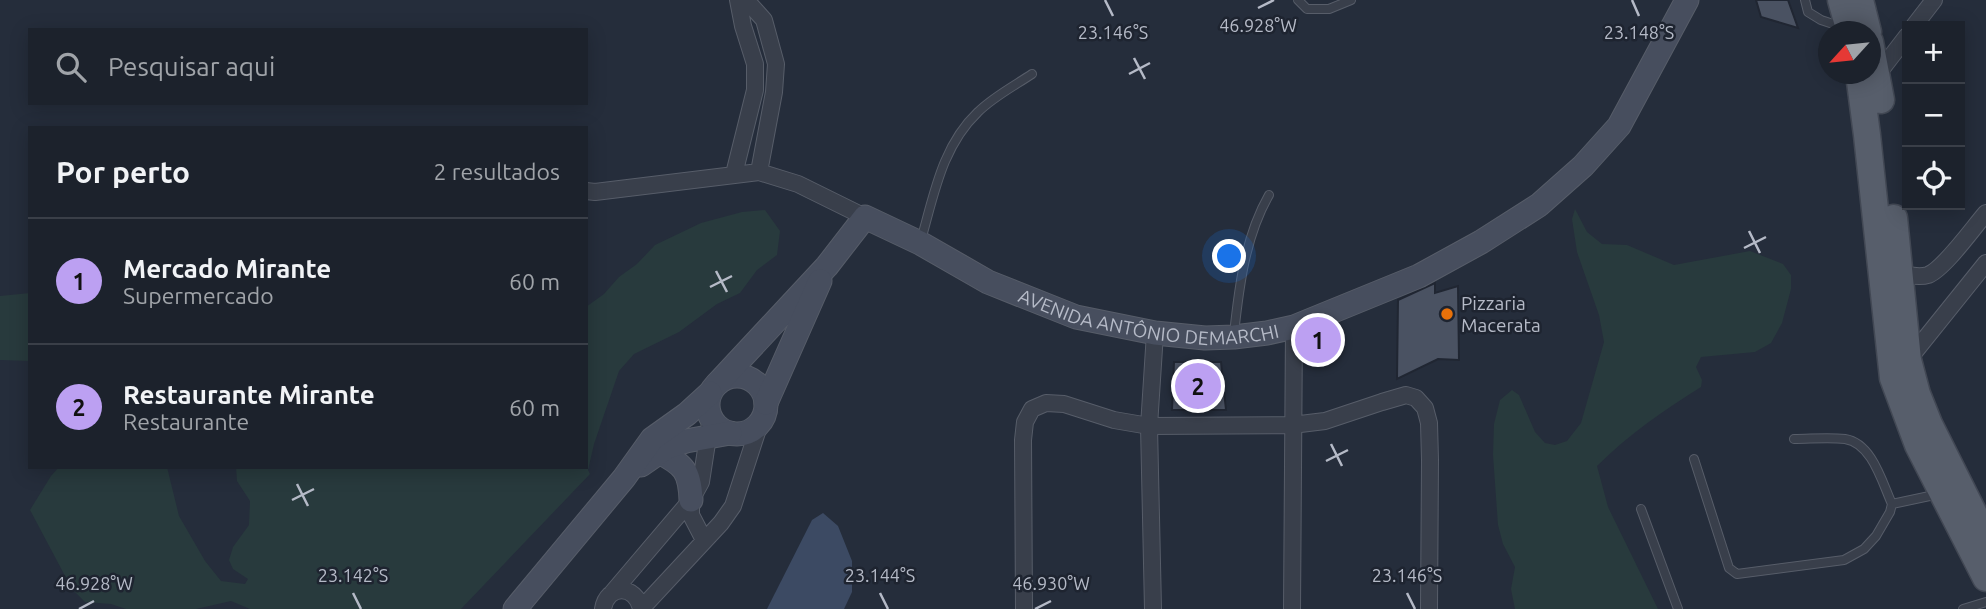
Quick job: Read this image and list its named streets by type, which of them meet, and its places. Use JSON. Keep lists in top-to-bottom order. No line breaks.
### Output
{"streets":{"street":["AVENIDA ANTÔNIO DEMARCHI"]},"places":["Pizzaria Macerata"],"north":"bottom left","page":{"map_buttons":["+","−"],"search":"Pesquisar aqui","heading":["Por perto","2 resultados"],"list":[{"mark":"1","name":"Mercado Mirante","note":"Supermercado","value":"60 m"},{"mark":"2","name":"Restaurante Mirante","note":"Restaurante","value":"60 m"}],"pins":["1","2"]},"coordinates":["46.928°W","23.146°S","23.148°S","23.142°S","23.144°S","46.930°W"]}
